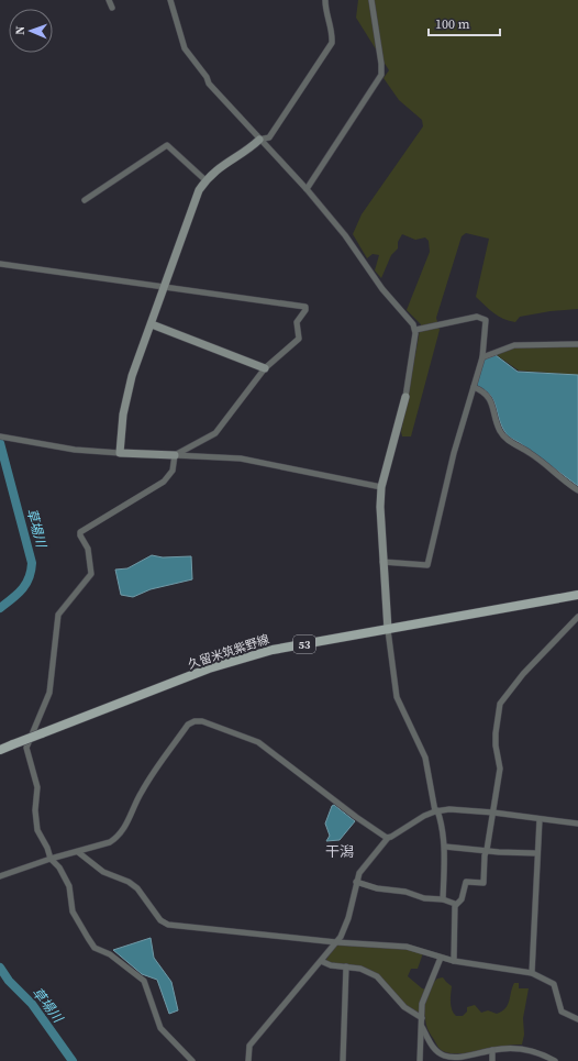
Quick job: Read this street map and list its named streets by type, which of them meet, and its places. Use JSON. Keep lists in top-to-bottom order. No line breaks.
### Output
{"streets":{"main road":["53","久留米筑紫野線"]},"districts":["干潟"],"water":["草場川"],"scale_bar":"100 m","north":"left"}
